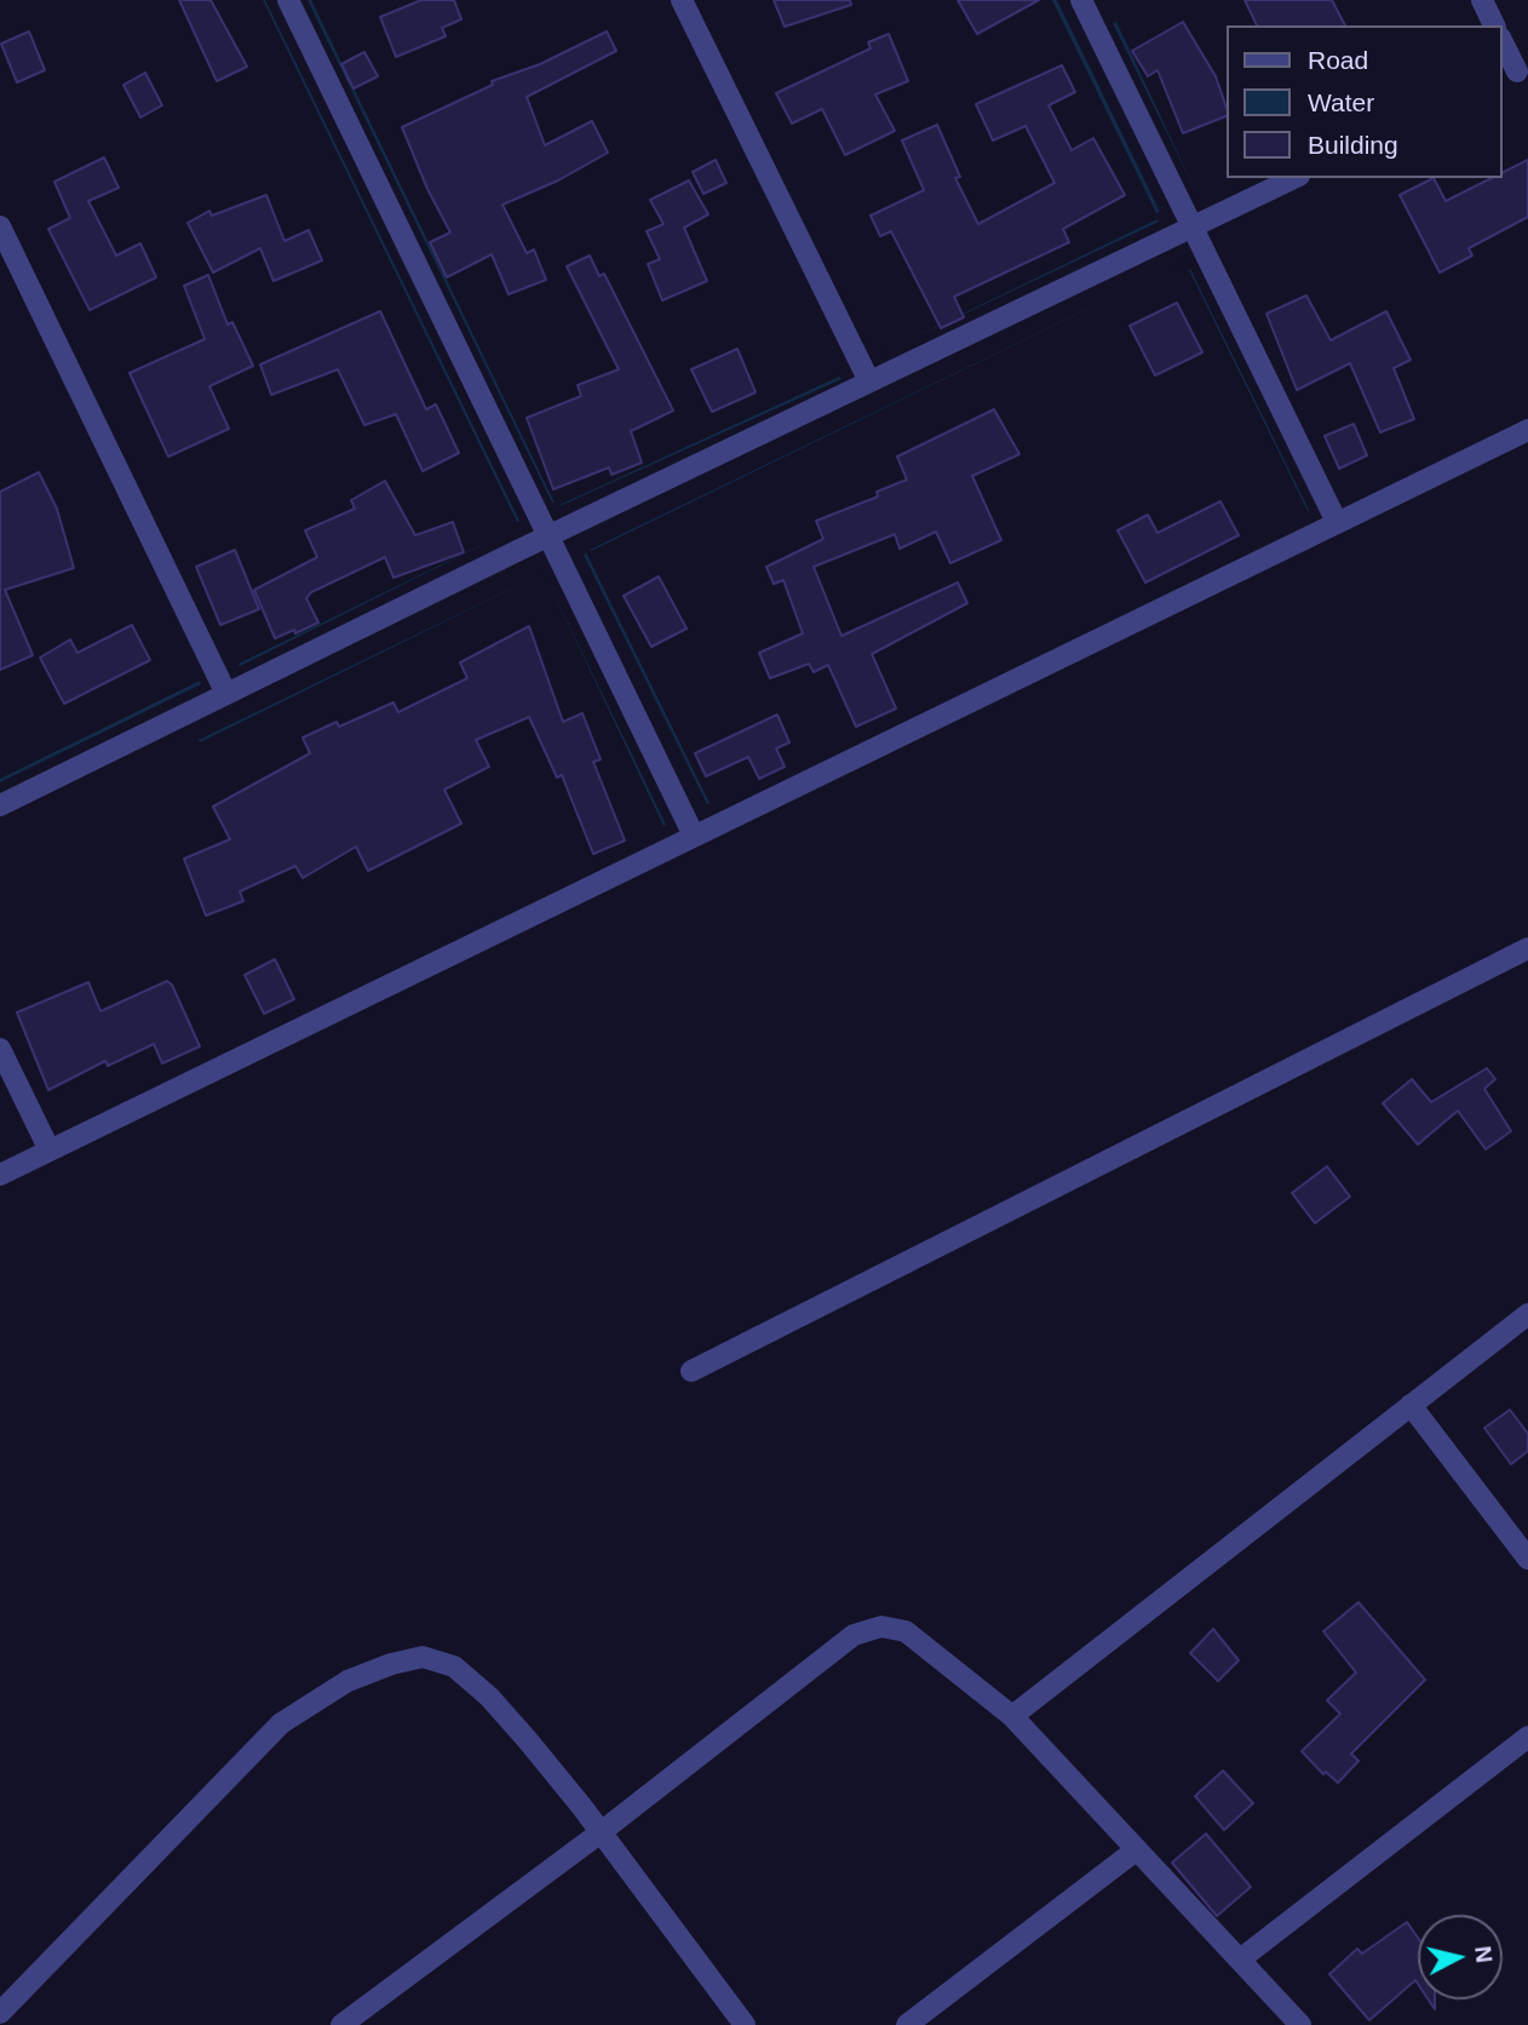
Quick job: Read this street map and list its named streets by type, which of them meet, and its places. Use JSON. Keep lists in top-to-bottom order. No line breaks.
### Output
{"legend":["Road","Water","Building"],"north":"right"}
